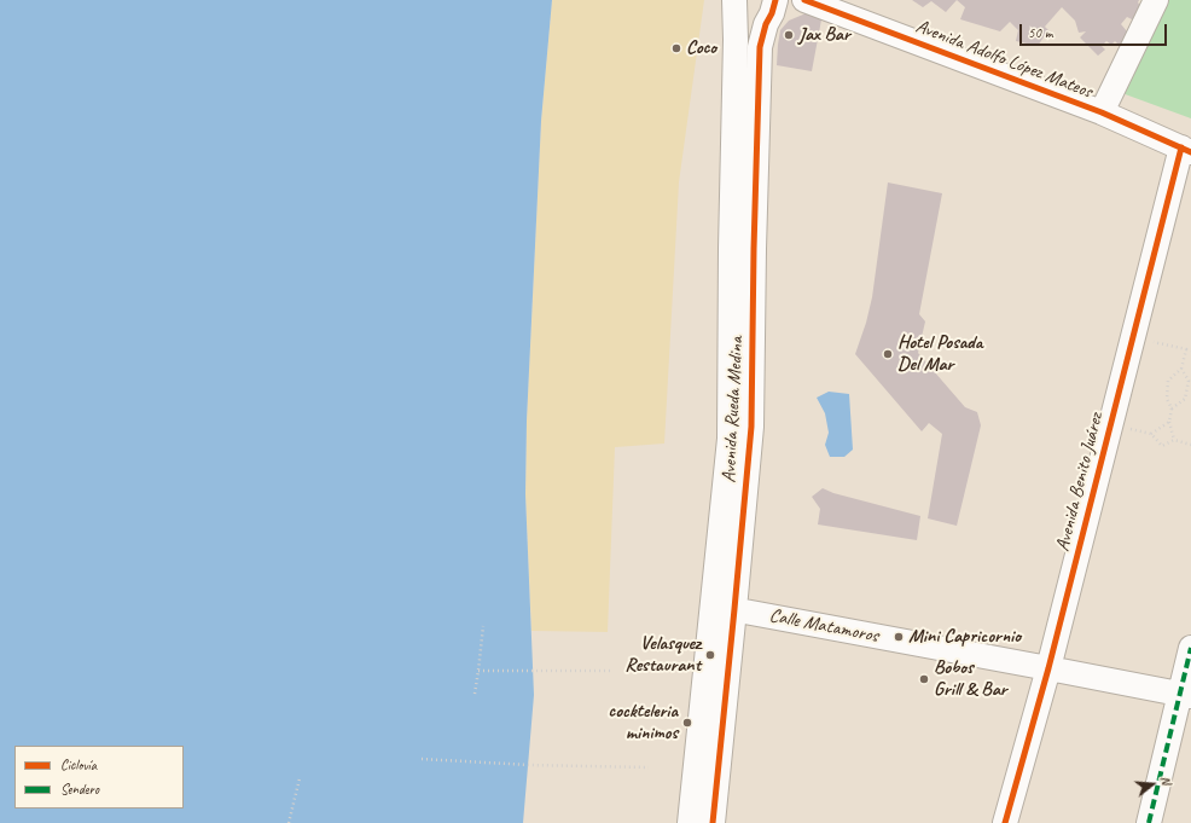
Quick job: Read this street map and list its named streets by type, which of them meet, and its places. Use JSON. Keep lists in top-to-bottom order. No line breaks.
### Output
{"streets":{"street":["Avenida Adolfo López Mateos","Avenida Rueda Medina","Avenida Benito Juárez","Calle Matamoros"]},"crossings":[["Avenida Adolfo López Mateos","Avenida Rueda Medina"],["Avenida Adolfo López Mateos","Avenida Benito Juárez"],["Avenida Rueda Medina","Calle Matamoros"],["Avenida Benito Juárez","Calle Matamoros"]],"places":["Jax Bar","Coco","Hotel Posada Del Mar","Mini Capricornio","Velasquez Restaurant","Bobos Grill & Bar","cockteleria minimos"],"legend":["Ciclovía","Sendero"],"scale_bar":"50 m","north":"right"}
